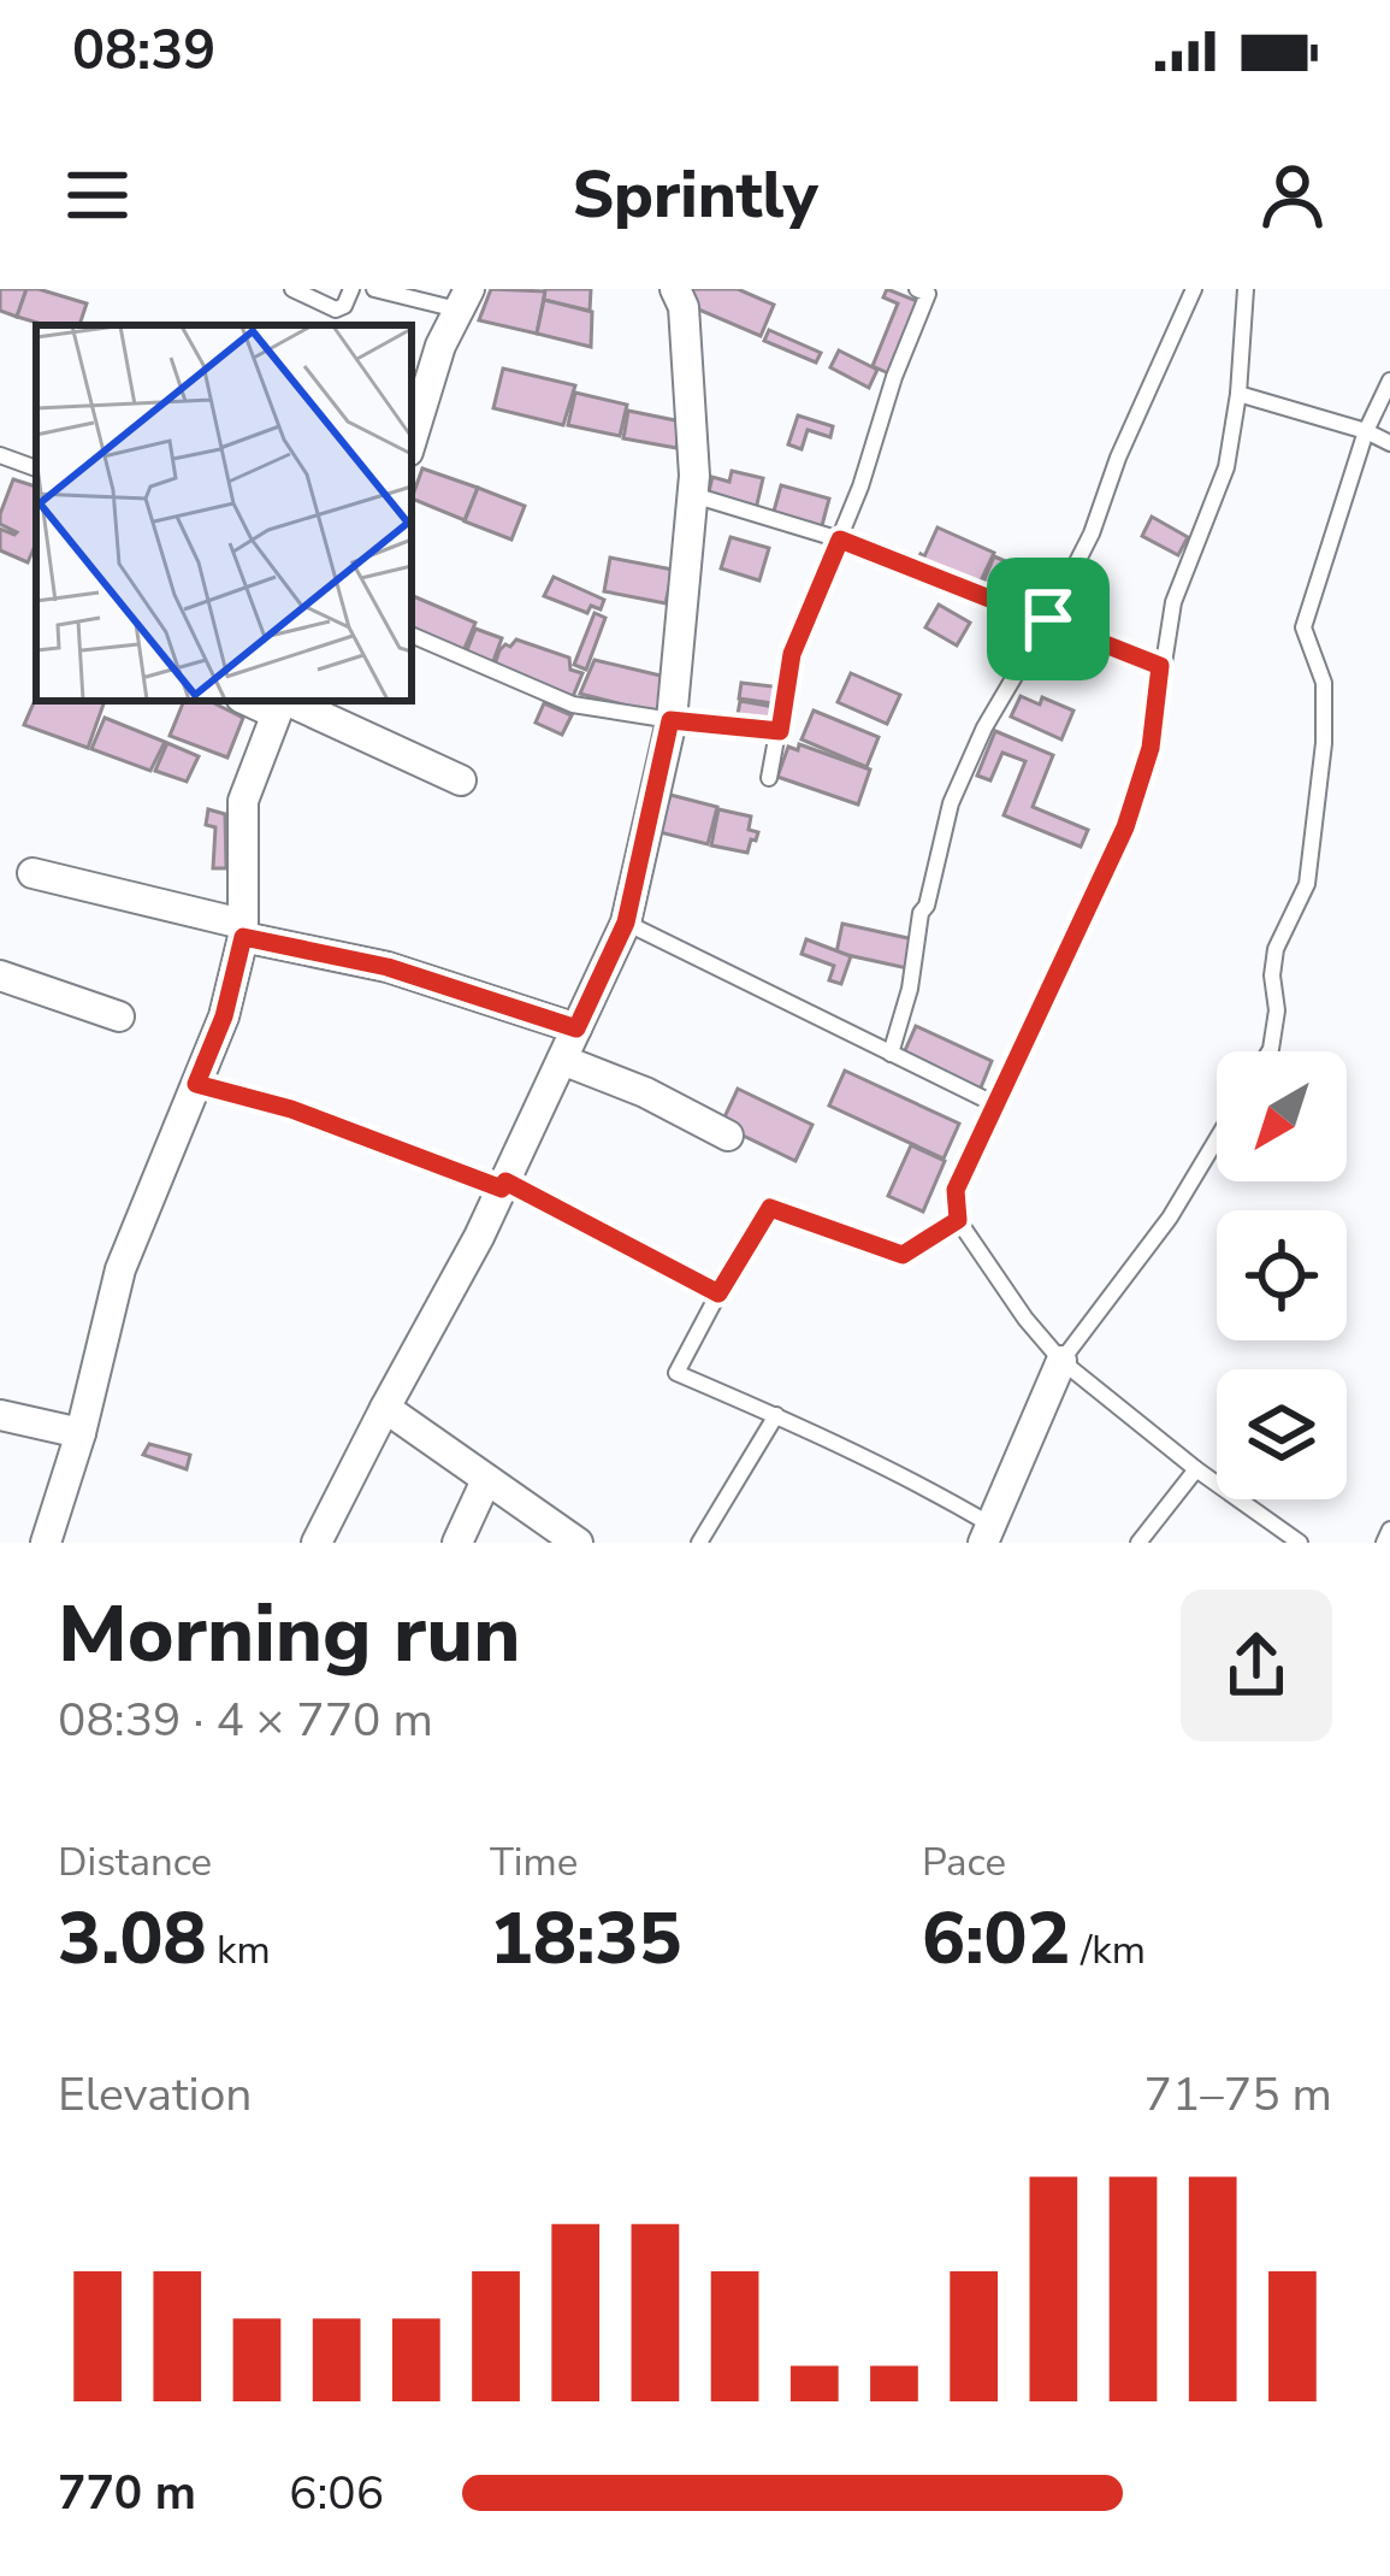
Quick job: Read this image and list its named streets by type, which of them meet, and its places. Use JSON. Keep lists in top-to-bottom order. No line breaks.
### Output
{"north":"bottom left","page":{"status":"08:39","header":"Sprintly","heading":["Morning run","08:39 · 4 × 770 m"],"stats":[["Distance","3.08 km"],["Time","18:35"],["Pace","6:02 /km"]],"chart":["Elevation","71–75 m"],"list":[{"name":"770 m","note":"6:06"}]}}
